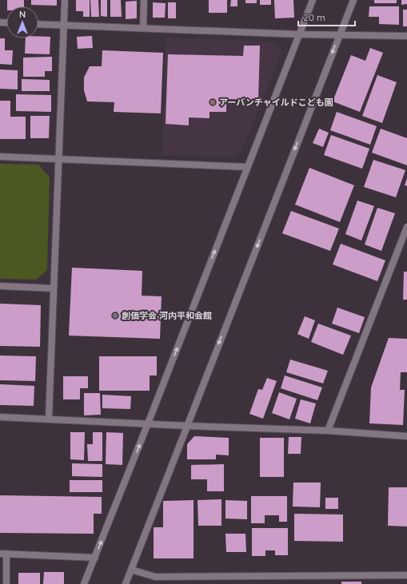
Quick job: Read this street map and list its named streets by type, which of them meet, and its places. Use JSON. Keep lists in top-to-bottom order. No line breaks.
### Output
{"places":["アーバンチャイルドこども園","創価学会 河内平和会館"],"scale_bar":"20 m","north":"top"}
